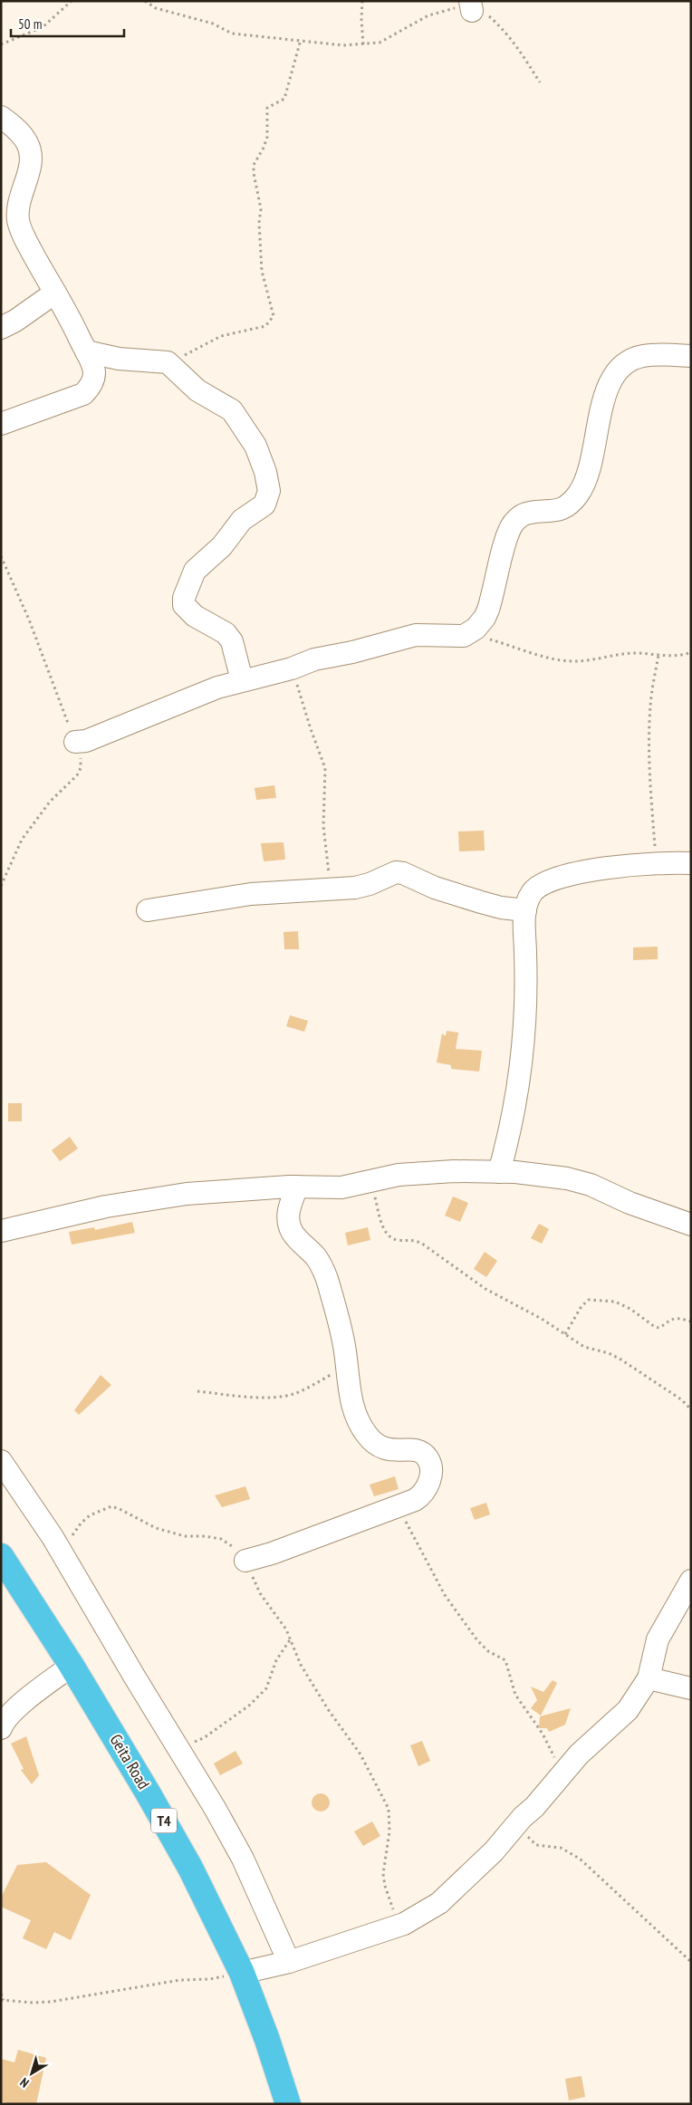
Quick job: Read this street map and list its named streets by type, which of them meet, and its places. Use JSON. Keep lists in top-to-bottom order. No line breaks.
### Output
{"streets":{"highway":["Geita Road","T4"]},"scale_bar":"50 m","north":"bottom left"}
